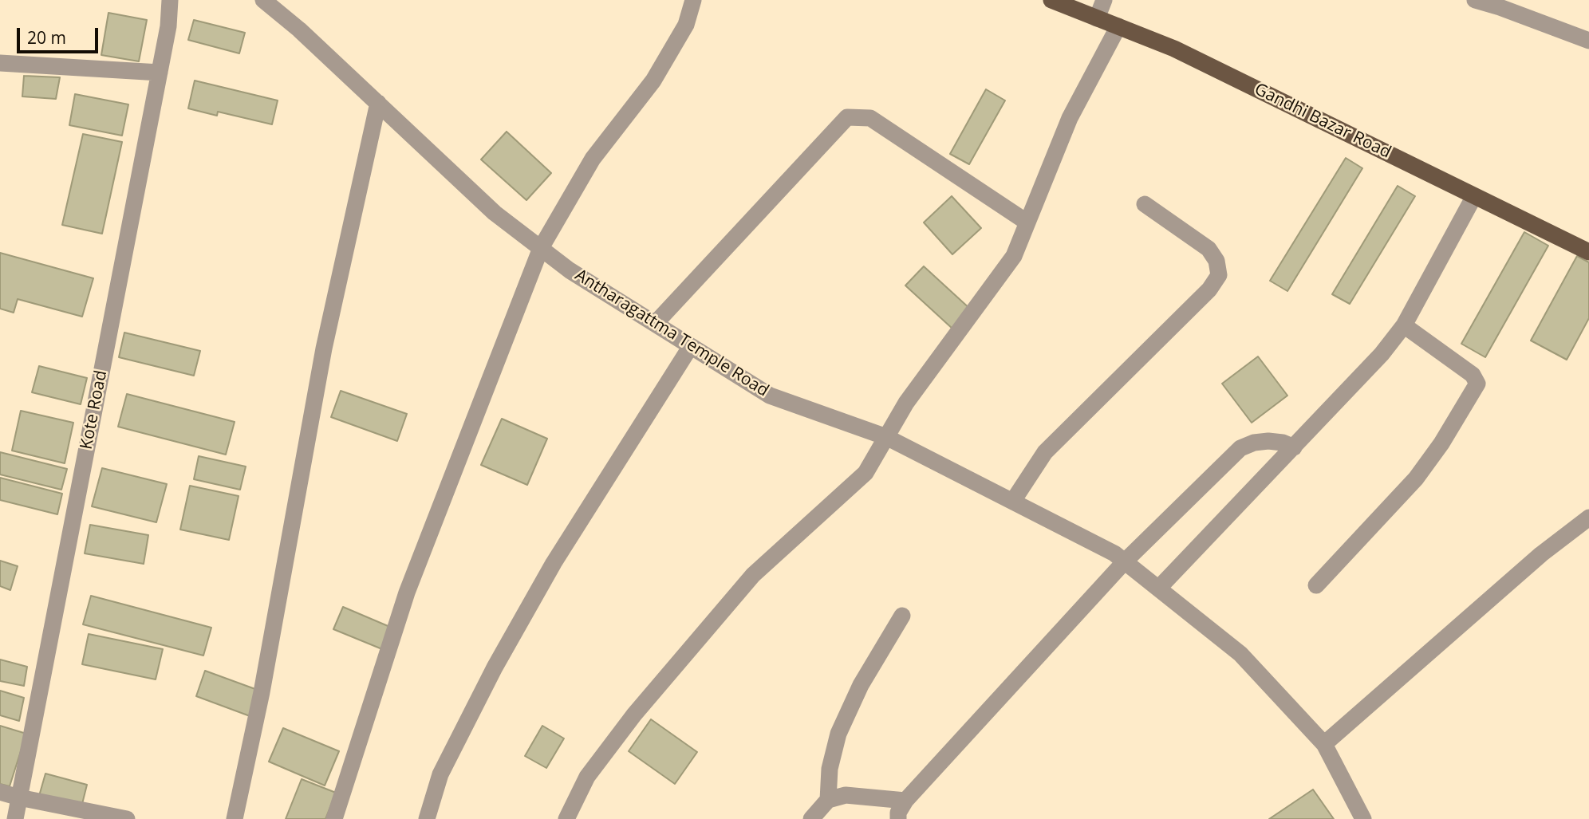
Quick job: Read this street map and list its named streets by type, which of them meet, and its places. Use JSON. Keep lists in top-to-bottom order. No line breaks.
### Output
{"streets":{"main road":["Gandhi Bazar Road"],"street":["Antharagattma Temple Road","Kote Road"]},"scale_bar":"20 m"}
